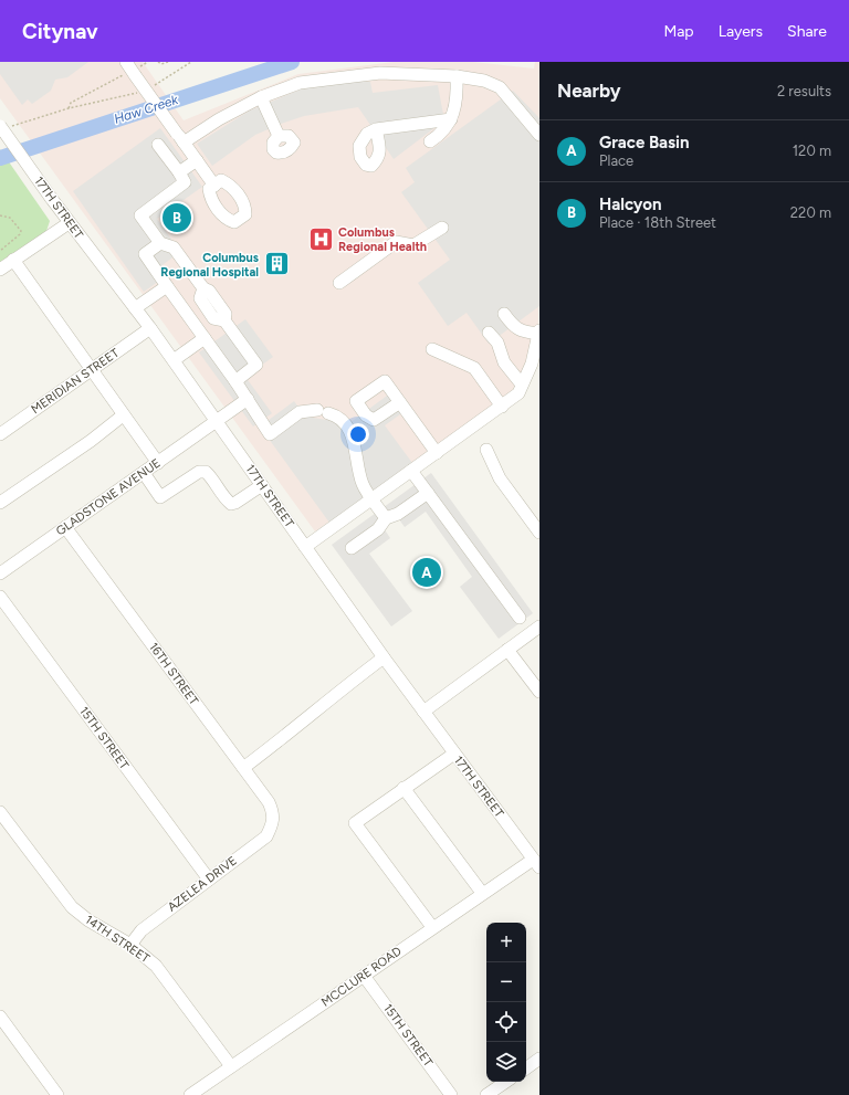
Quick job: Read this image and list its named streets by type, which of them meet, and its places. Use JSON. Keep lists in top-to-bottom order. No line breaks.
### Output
{"streets":{"street":["17TH STREET","MERIDIAN STREET","GLADSTONE AVENUE","16TH STREET","15TH STREET","AZELEA DRIVE","14TH STREET","MCCLURE ROAD"]},"crossings":[["17TH STREET","MERIDIAN STREET"],["17TH STREET","GLADSTONE AVENUE"],["17TH STREET","MCCLURE ROAD"],["GLADSTONE AVENUE","16TH STREET"],["16TH STREET","AZELEA DRIVE"],["15TH STREET","AZELEA DRIVE"],["15TH STREET","MCCLURE ROAD"],["AZELEA DRIVE","14TH STREET"],["14TH STREET","MCCLURE ROAD"]],"water":["Haw Creek"],"places":{"hospital":["Columbus Regional Health"],"building":["Columbus Regional Hospital"]},"page":{"header":"Citynav","nav":["Map","Layers","Share"],"heading":["Nearby","2 results"],"list":[{"mark":"A","name":"Grace Basin","note":"Place","value":"120 m"},{"mark":"B","name":"Halcyon","note":"Place · 18th Street","value":"220 m"}],"pins":["B","A"],"map_buttons":["+","−"]}}
